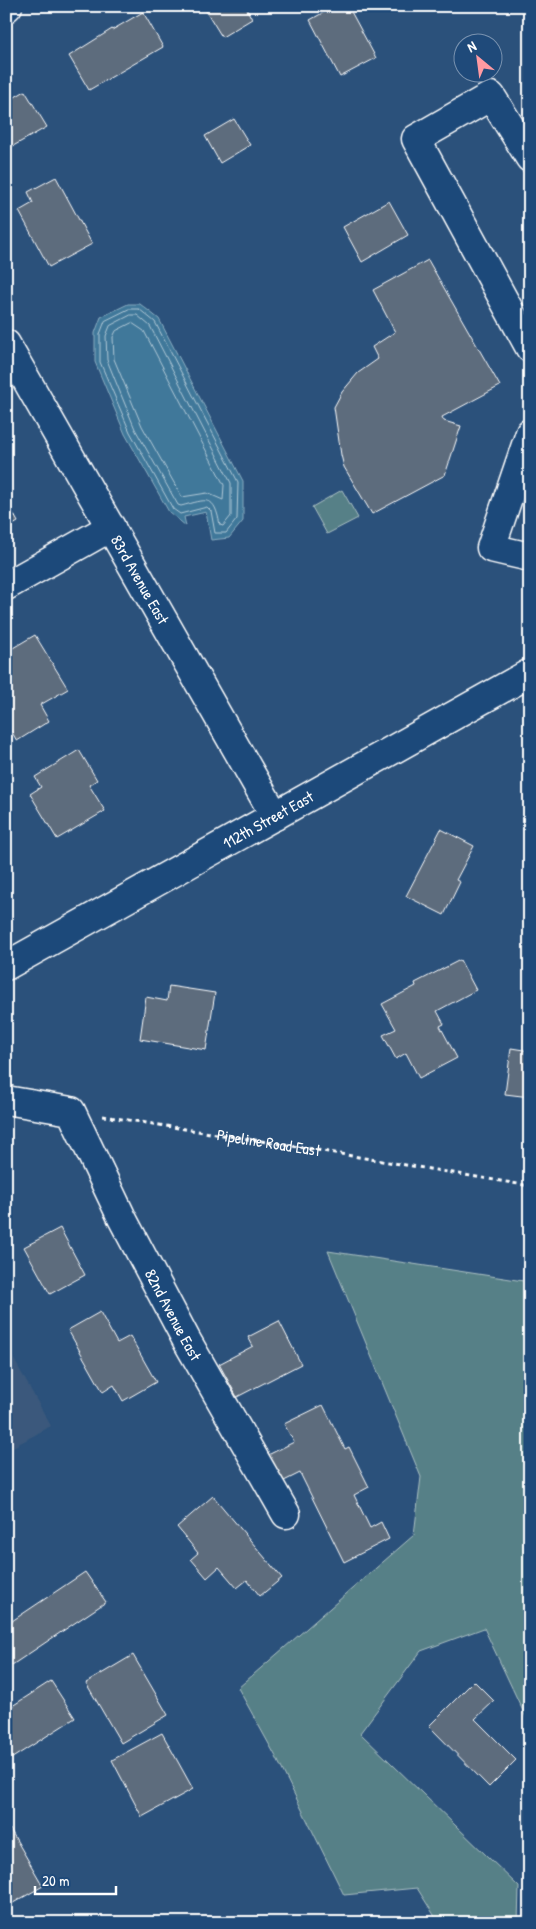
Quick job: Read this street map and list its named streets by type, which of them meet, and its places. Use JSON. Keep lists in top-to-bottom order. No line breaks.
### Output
{"streets":{"street":["83rd Avenue East","112th Street East","82nd Avenue East"],"path":["Pipeline Road East"]},"crossings":[["83rd Avenue East","112th Street East"],["Pipeline Road East","82nd Avenue East"]],"scale_bar":"20 m","north":"top left"}
